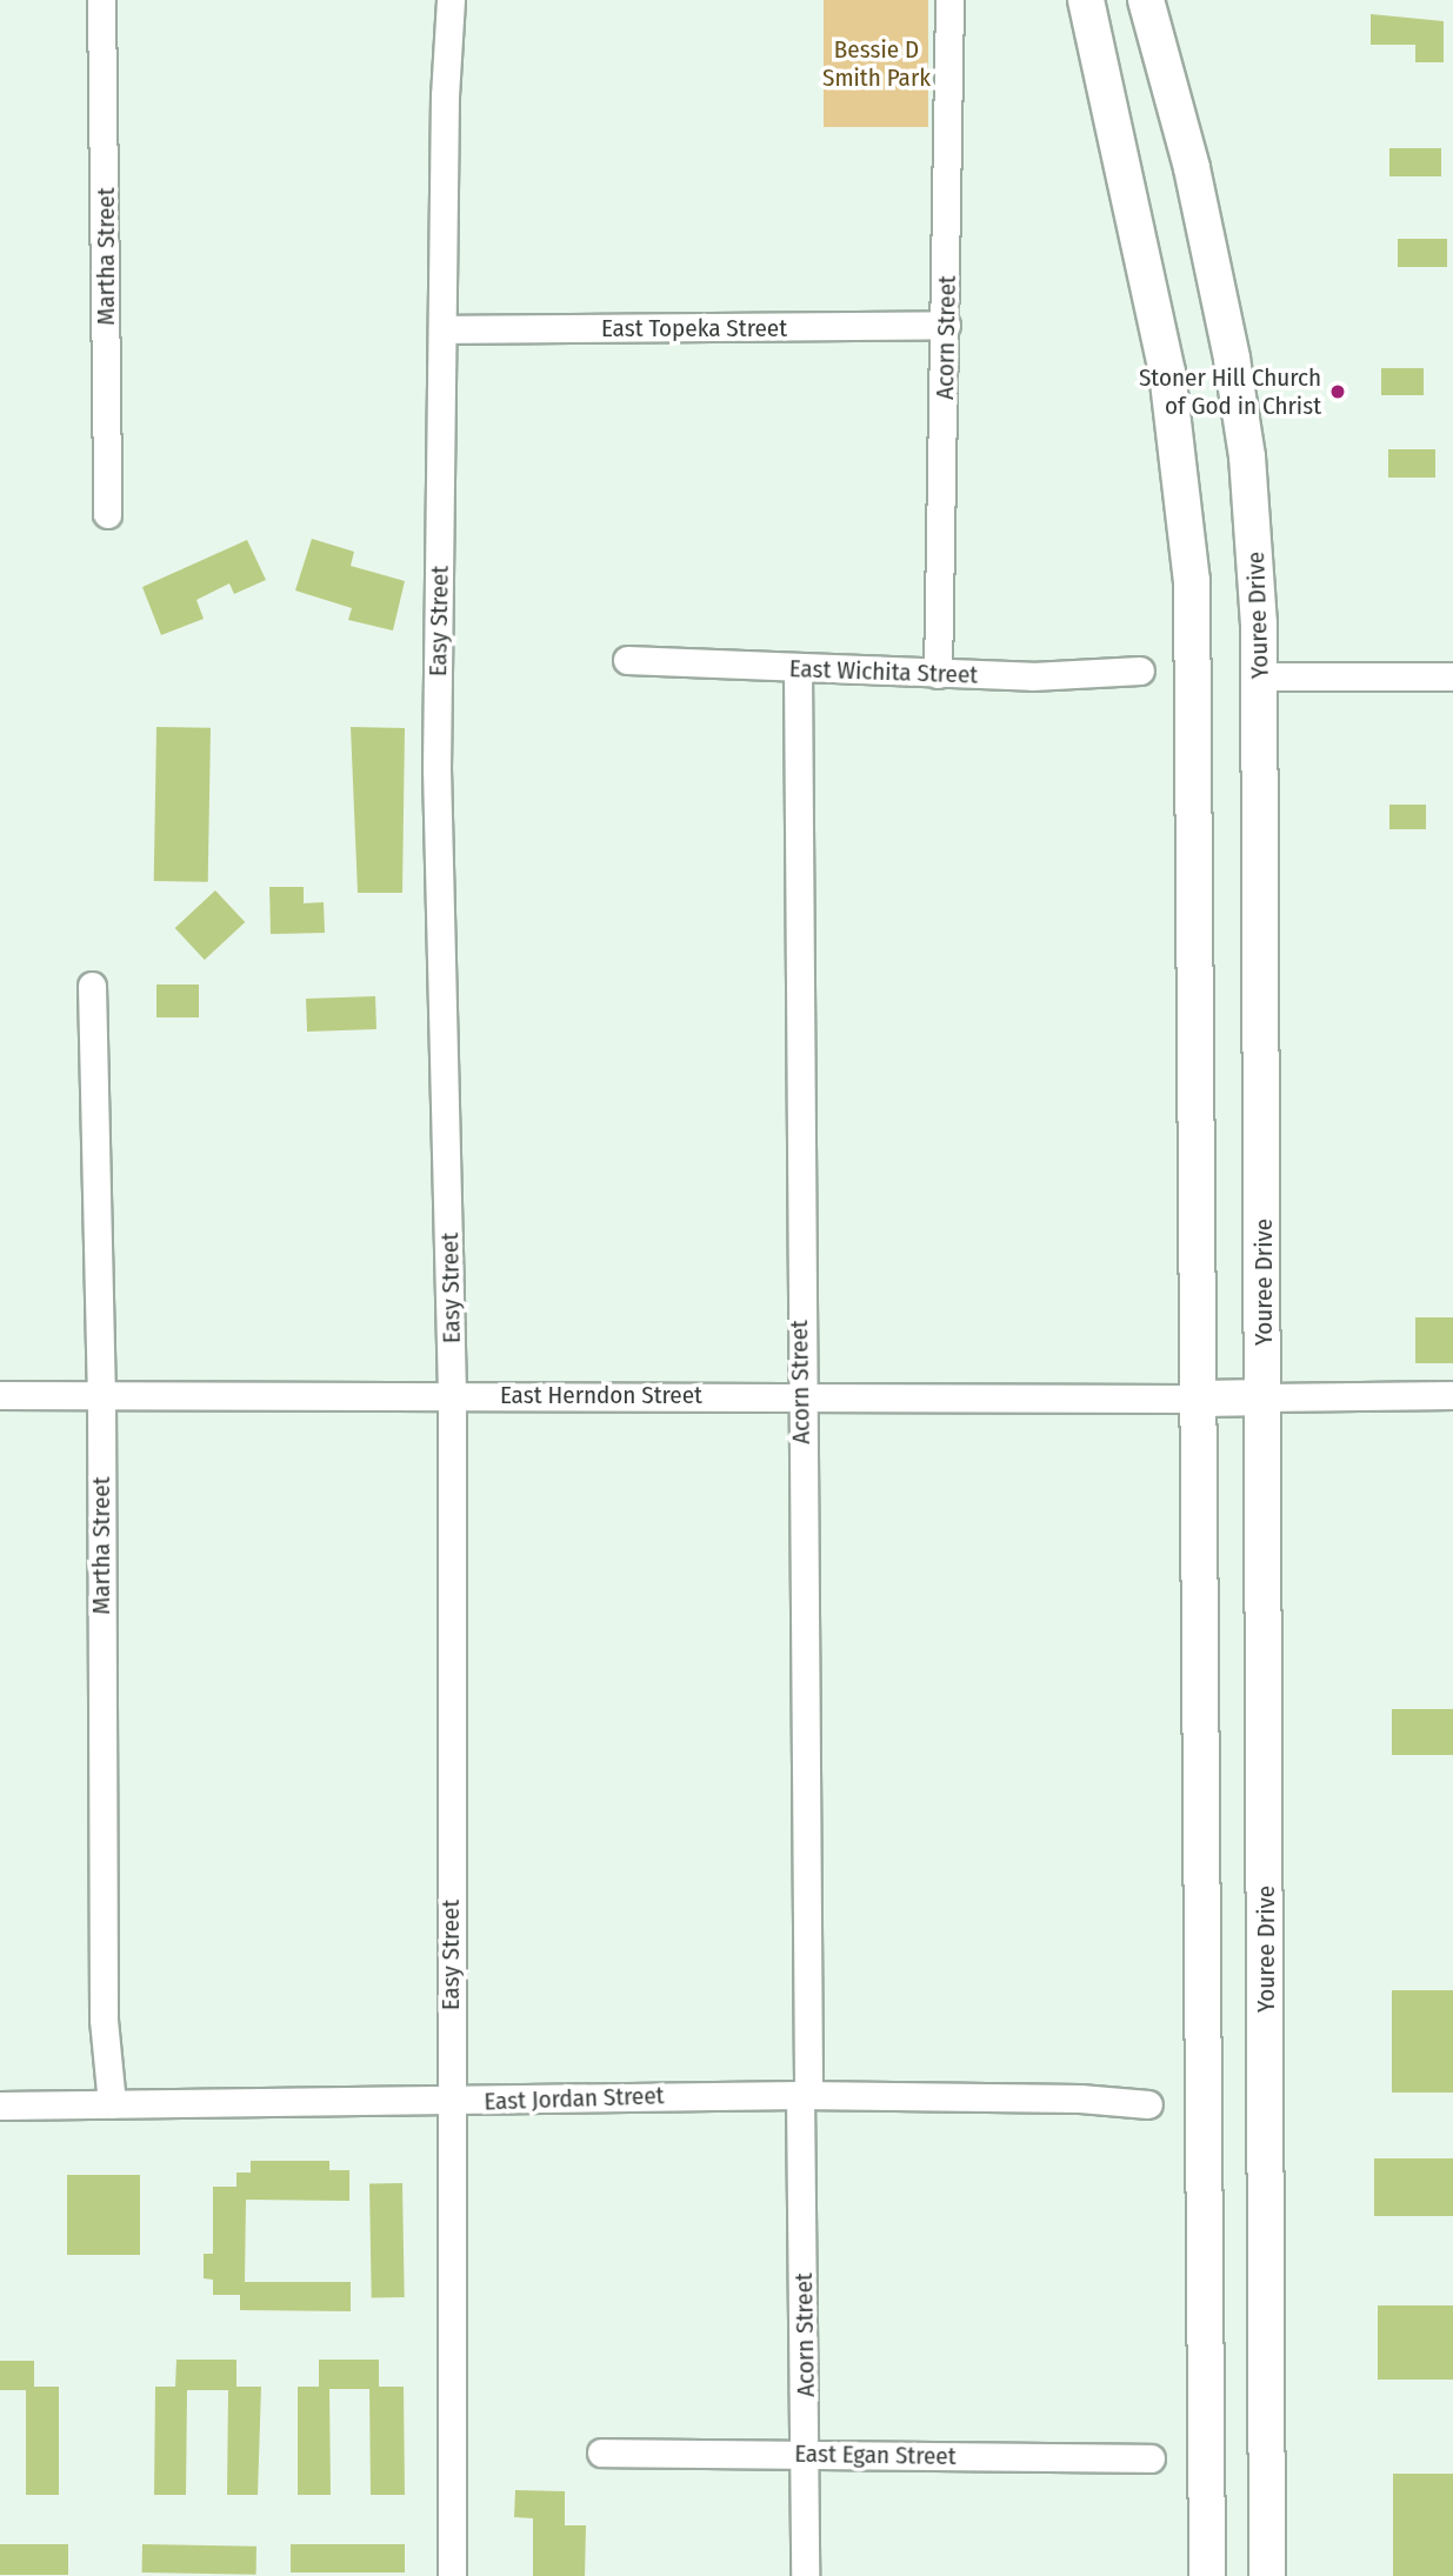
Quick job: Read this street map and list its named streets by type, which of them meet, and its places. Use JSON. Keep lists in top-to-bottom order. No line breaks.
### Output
{"streets":{"main road":["Youree Drive"],"street":["Martha Street","East Topeka Street","Acorn Street","Easy Street","East Wichita Street","East Herndon Street","East Jordan Street","East Egan Street"]},"crossings":[["Martha Street","East Herndon Street"],["Martha Street","East Jordan Street"],["East Topeka Street","Acorn Street"],["East Topeka Street","Easy Street"],["Acorn Street","East Wichita Street"],["Acorn Street","East Herndon Street"],["Acorn Street","East Jordan Street"],["Acorn Street","East Egan Street"],["Easy Street","East Herndon Street"],["Easy Street","East Jordan Street"]],"parks":["Bessie D Smith Park"],"places":["Stoner Hill Church of God in Christ"]}
